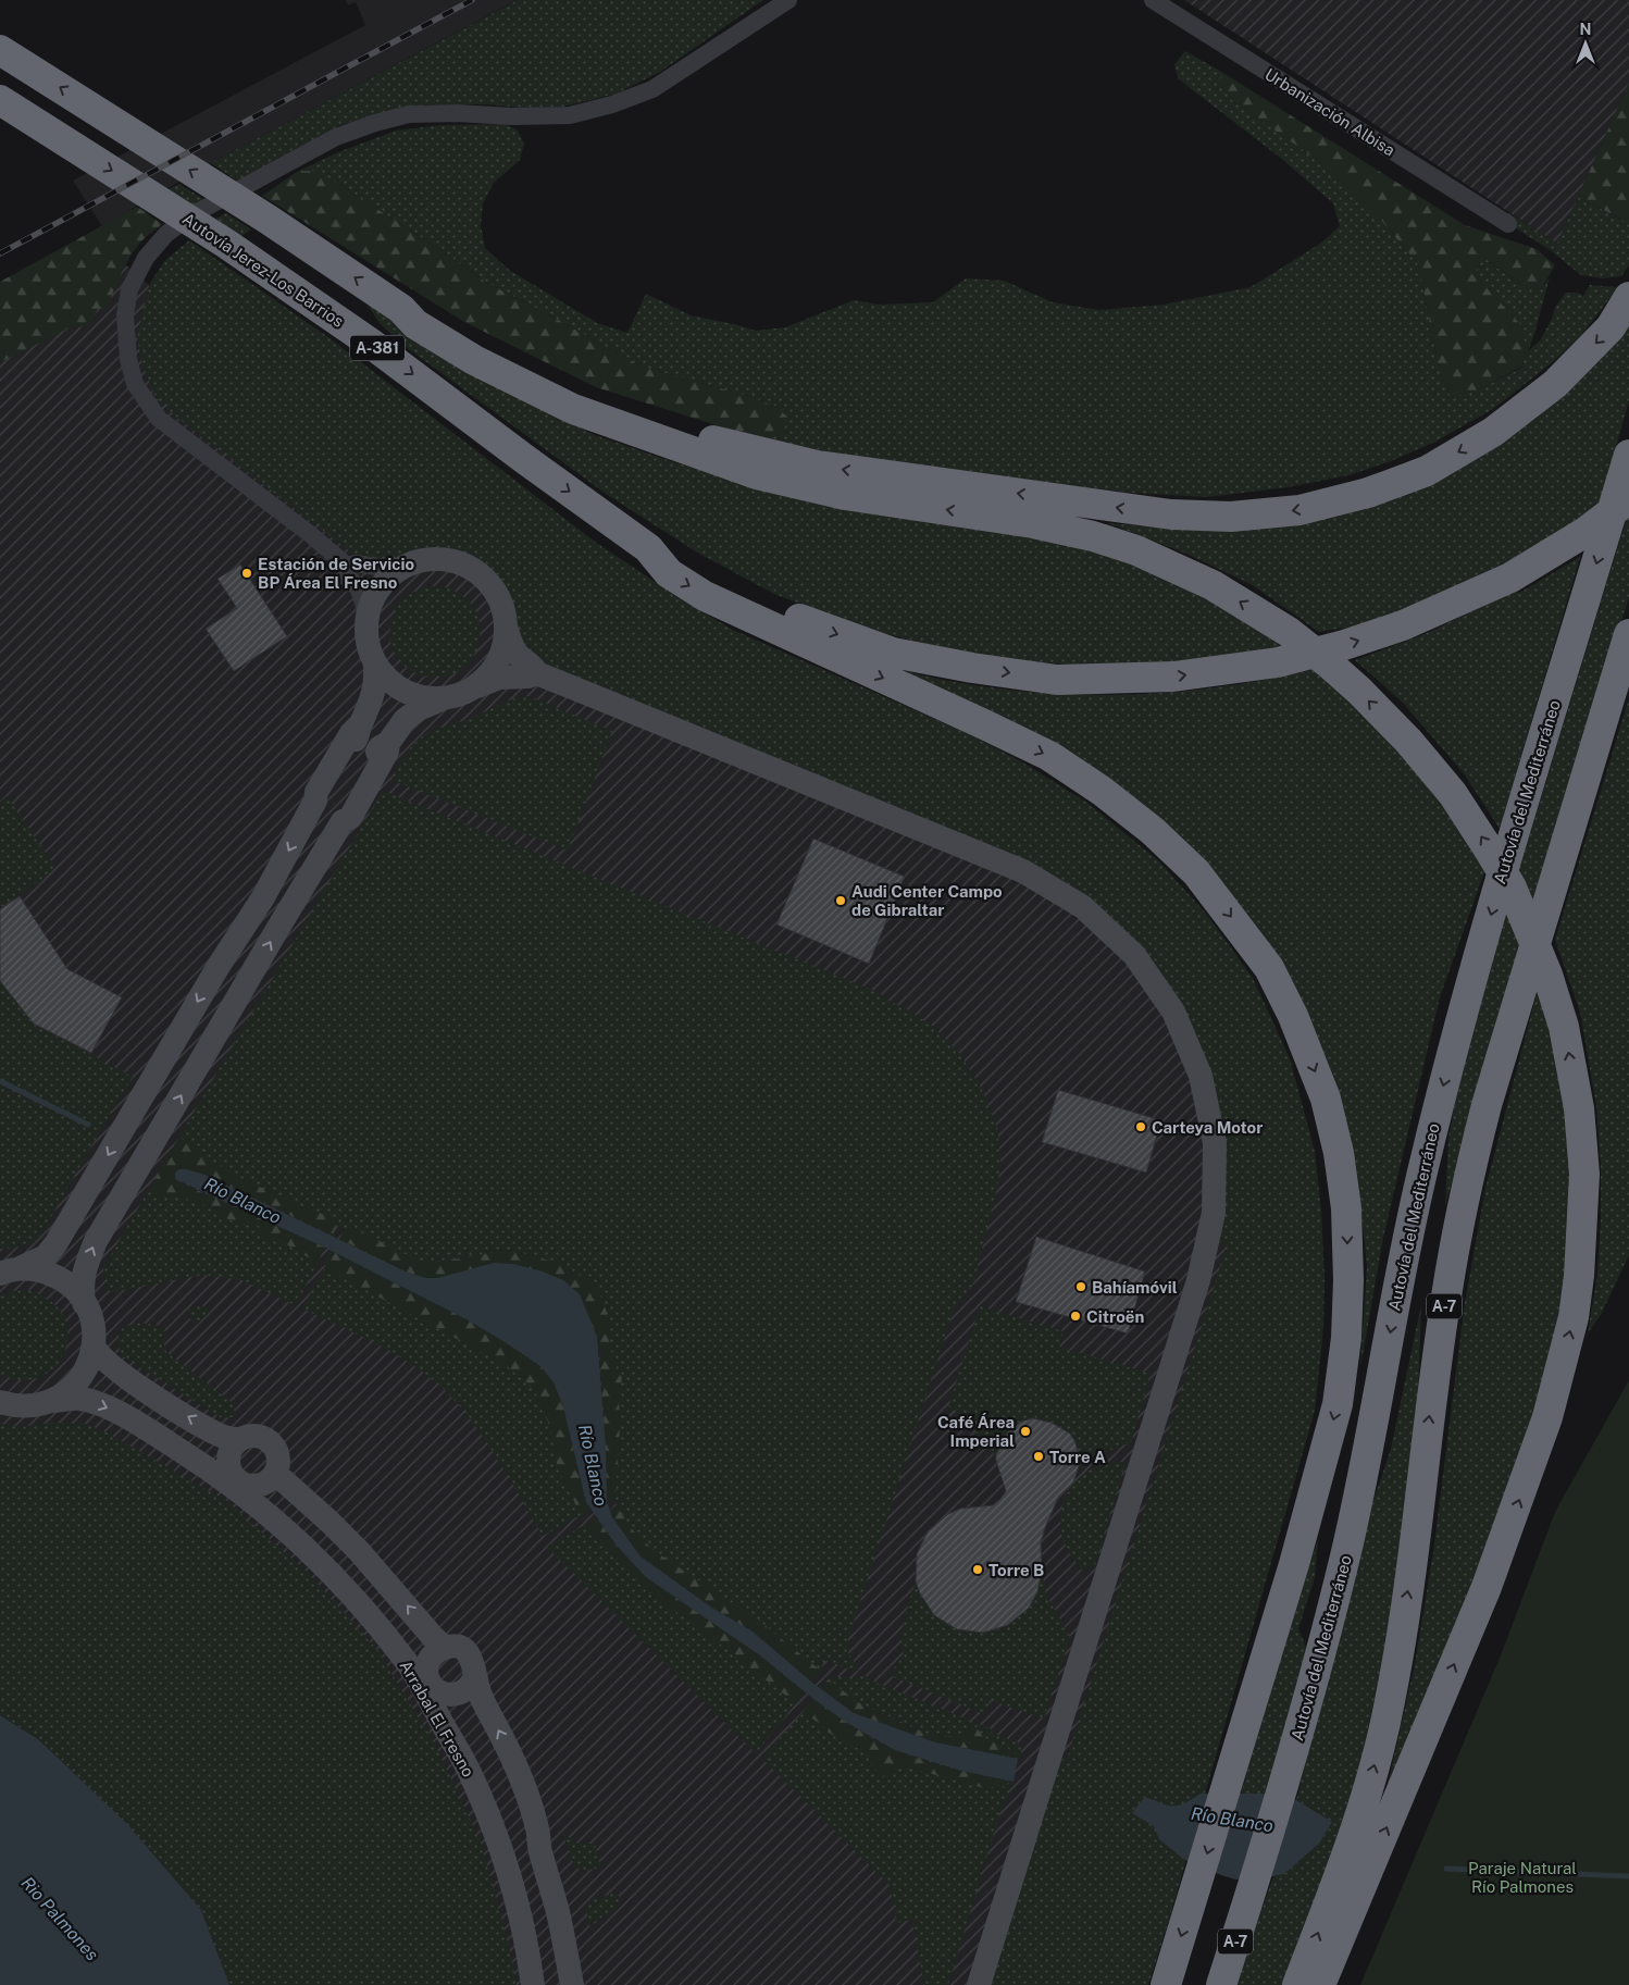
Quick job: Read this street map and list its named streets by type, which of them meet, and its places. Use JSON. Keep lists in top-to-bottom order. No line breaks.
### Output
{"streets":{"highway":["Autovía Jerez-Los Barrios","A-381","Autovía del Mediterráneo","A-7"],"street":["Urbanización Albisa","Arrabal El Fresno"]},"water":["Río Blanco","Rio Palmones"],"parks":["Paraje Natural Río Palmones"],"places":["Estación de Servicio BP Área El Fresno","Audi Center Campo de Gibraltar","Carteya Motor","Bahíamóvil","Citroën","Café Área Imperial","Torre A","Torre B"],"north":"top"}
